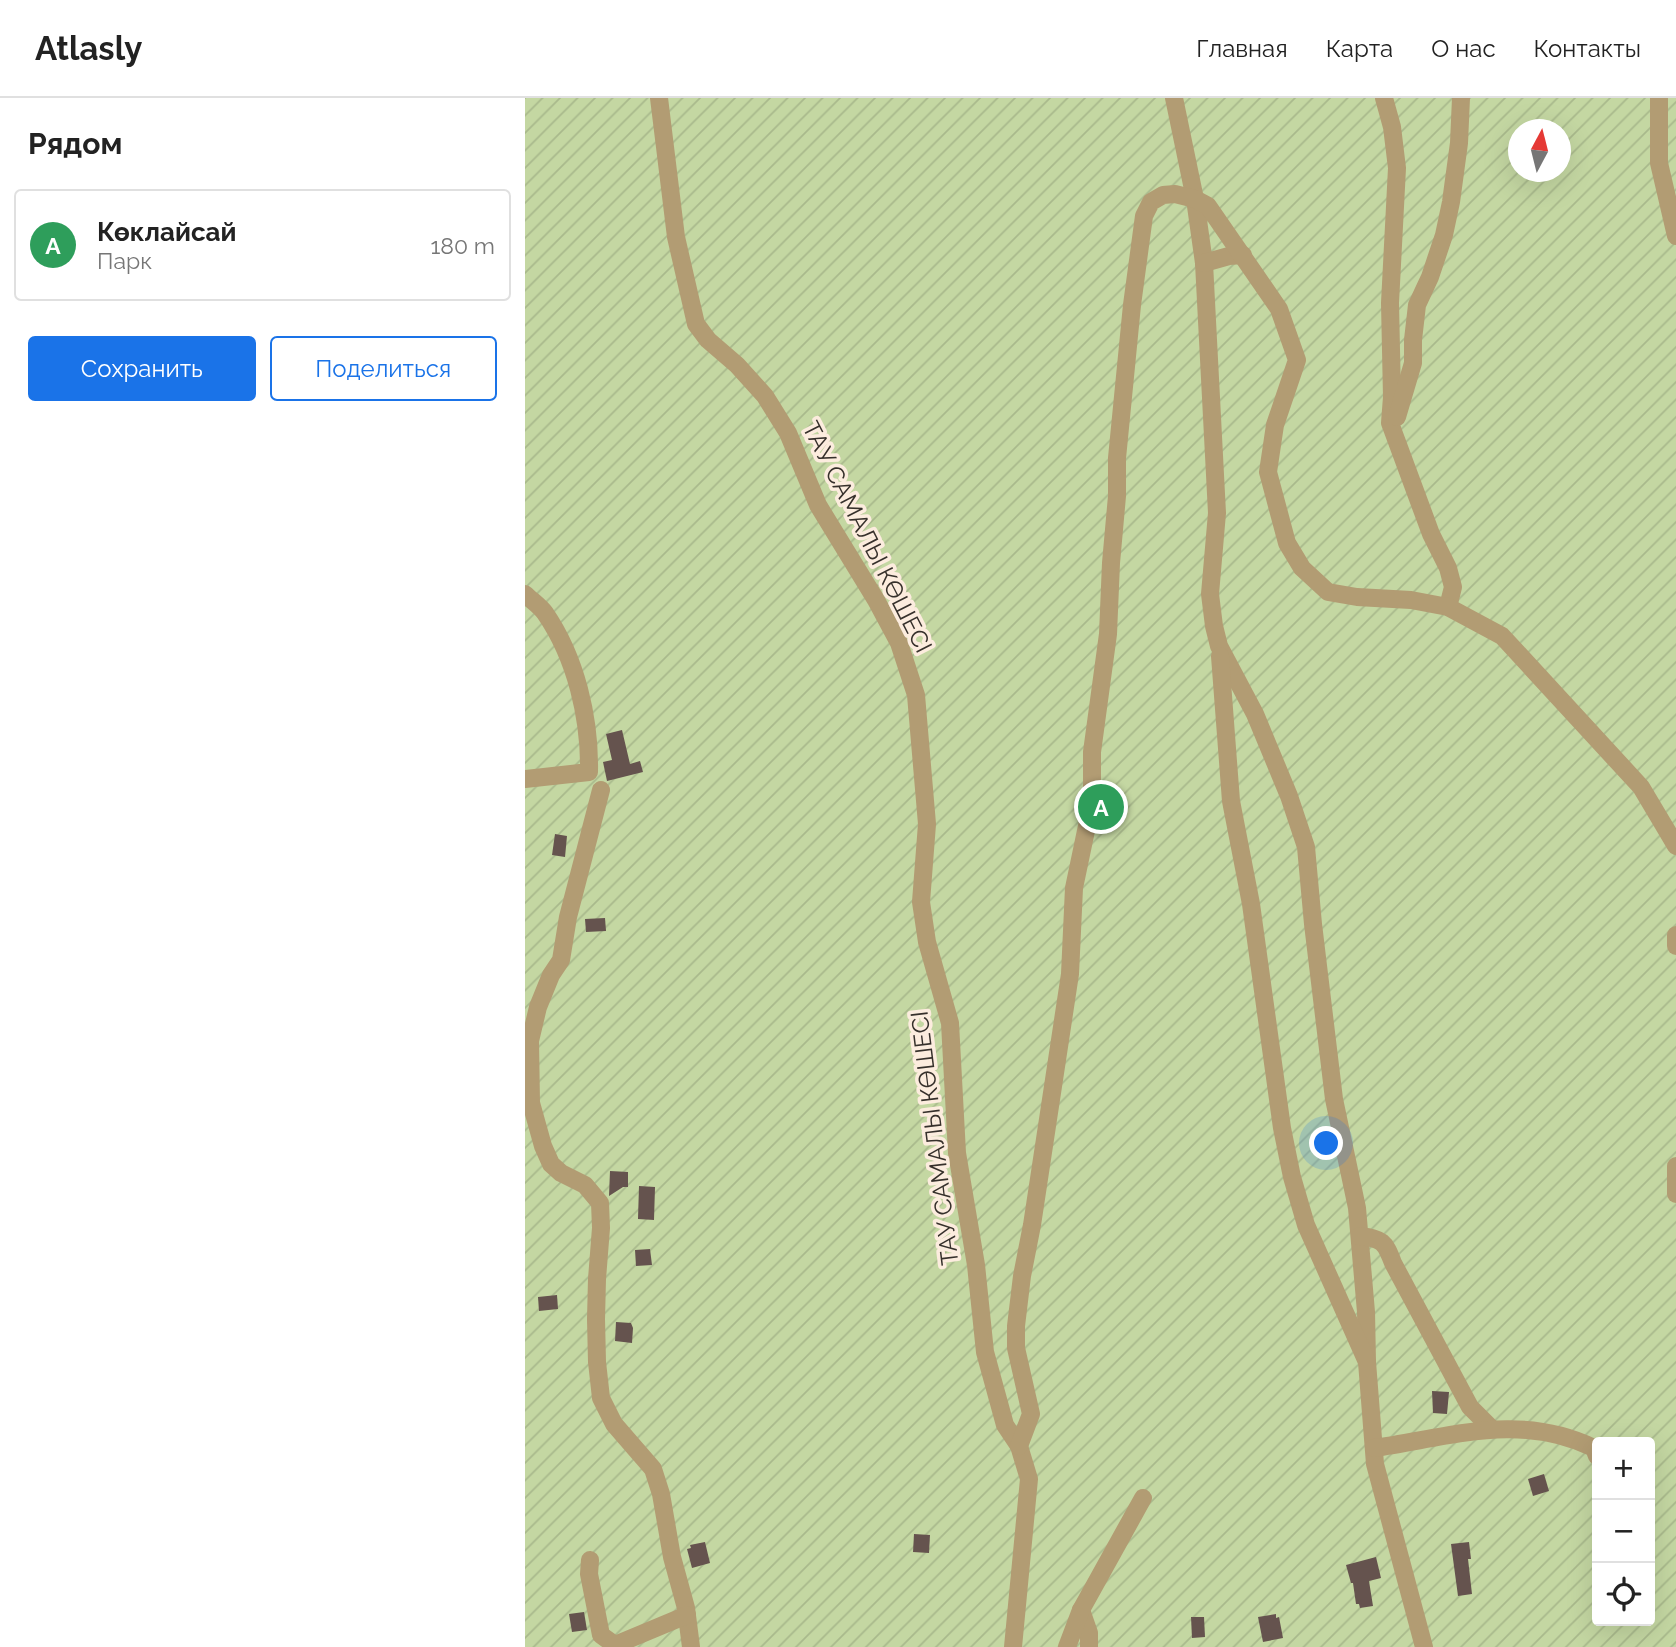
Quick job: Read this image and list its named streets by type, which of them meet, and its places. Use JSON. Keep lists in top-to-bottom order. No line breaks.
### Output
{"streets":{"street":["ТАУ САМАЛЫ КӨШЕСІ"]},"north":"top","page":{"header":"Atlasly","nav":["Главная","Карта","О нас","Контакты"],"heading":"Рядом","list":[{"mark":"A","name":"Көклайсай","note":"Парк","value":"180 m"}],"buttons":["Сохранить","Поделиться"],"pins":"A","map_buttons":["+","−"]}}
